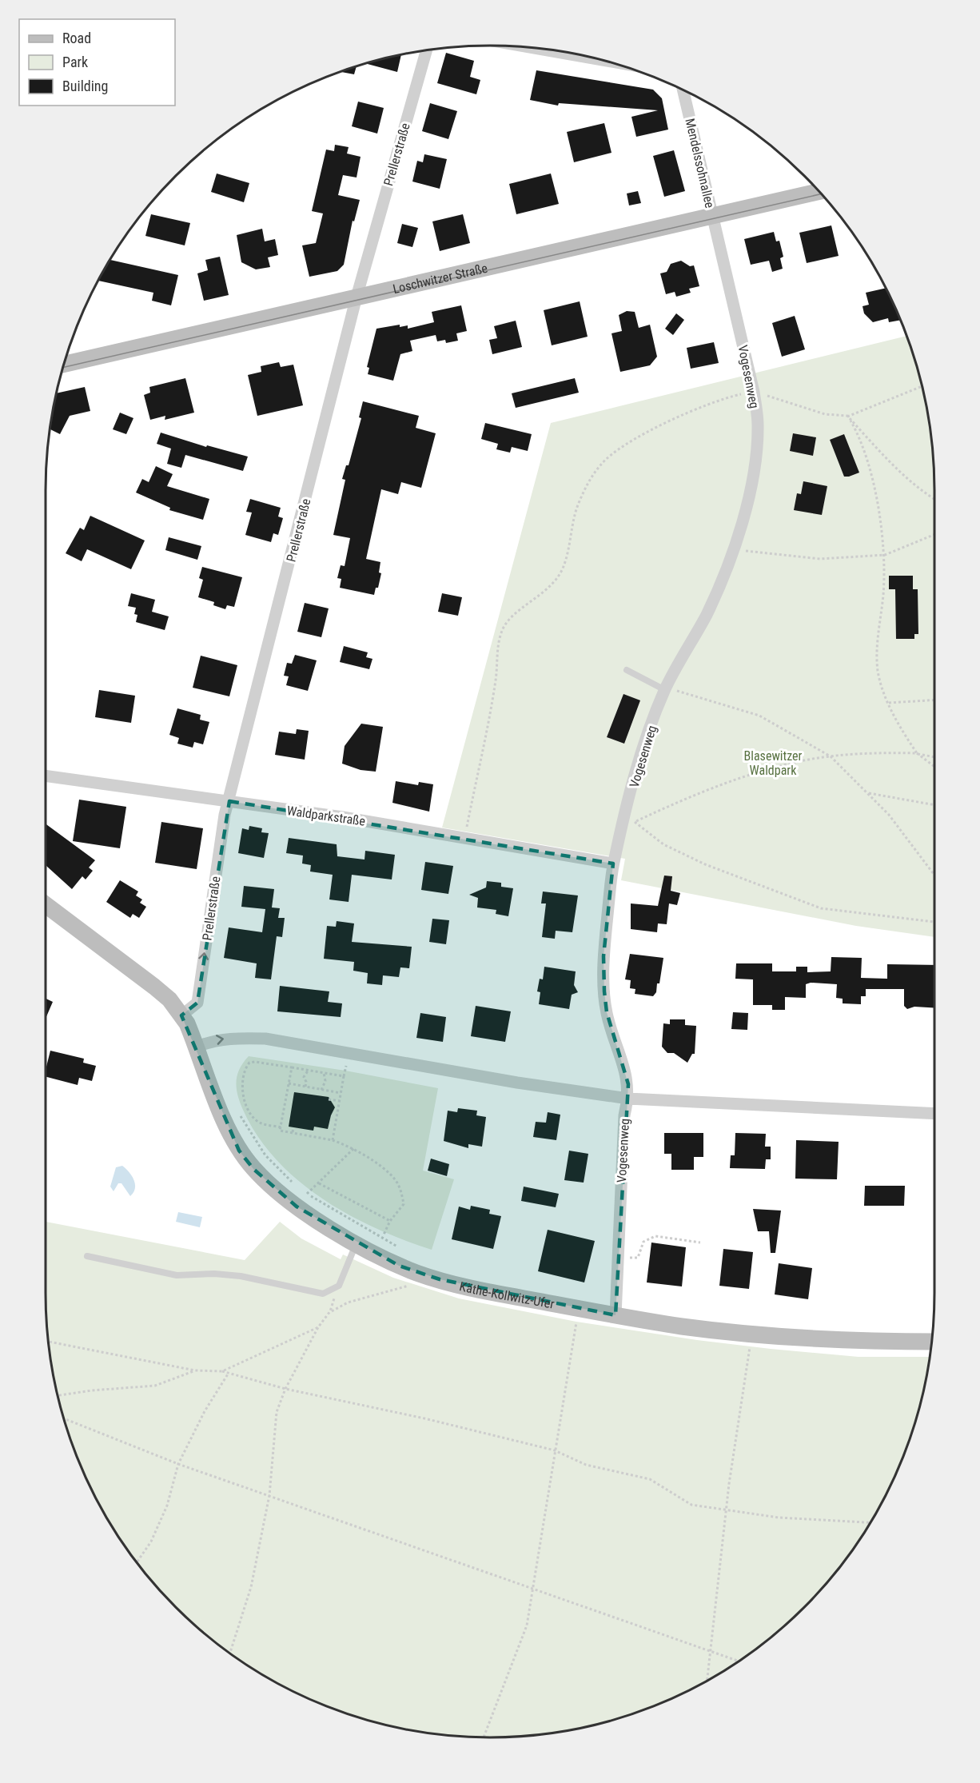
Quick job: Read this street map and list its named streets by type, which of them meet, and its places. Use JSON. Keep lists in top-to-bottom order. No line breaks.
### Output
{"streets":{"main road":["Loschwitzer Straße","Käthe-Kollwitz-Ufer"],"street":["Prellerstraße","Mendelssohnallee","Vogesenweg","Waldparkstraße"]},"crossings":[["Prellerstraße","Loschwitzer Straße"],["Prellerstraße","Waldparkstraße"],["Prellerstraße","Käthe-Kollwitz-Ufer"],["Mendelssohnallee","Loschwitzer Straße"],["Mendelssohnallee","Vogesenweg"],["Loschwitzer Straße","Vogesenweg"],["Vogesenweg","Waldparkstraße"],["Vogesenweg","Käthe-Kollwitz-Ufer"]],"parks":["Blasewitzer Waldpark"],"legend":["Road","Park","Building"]}
